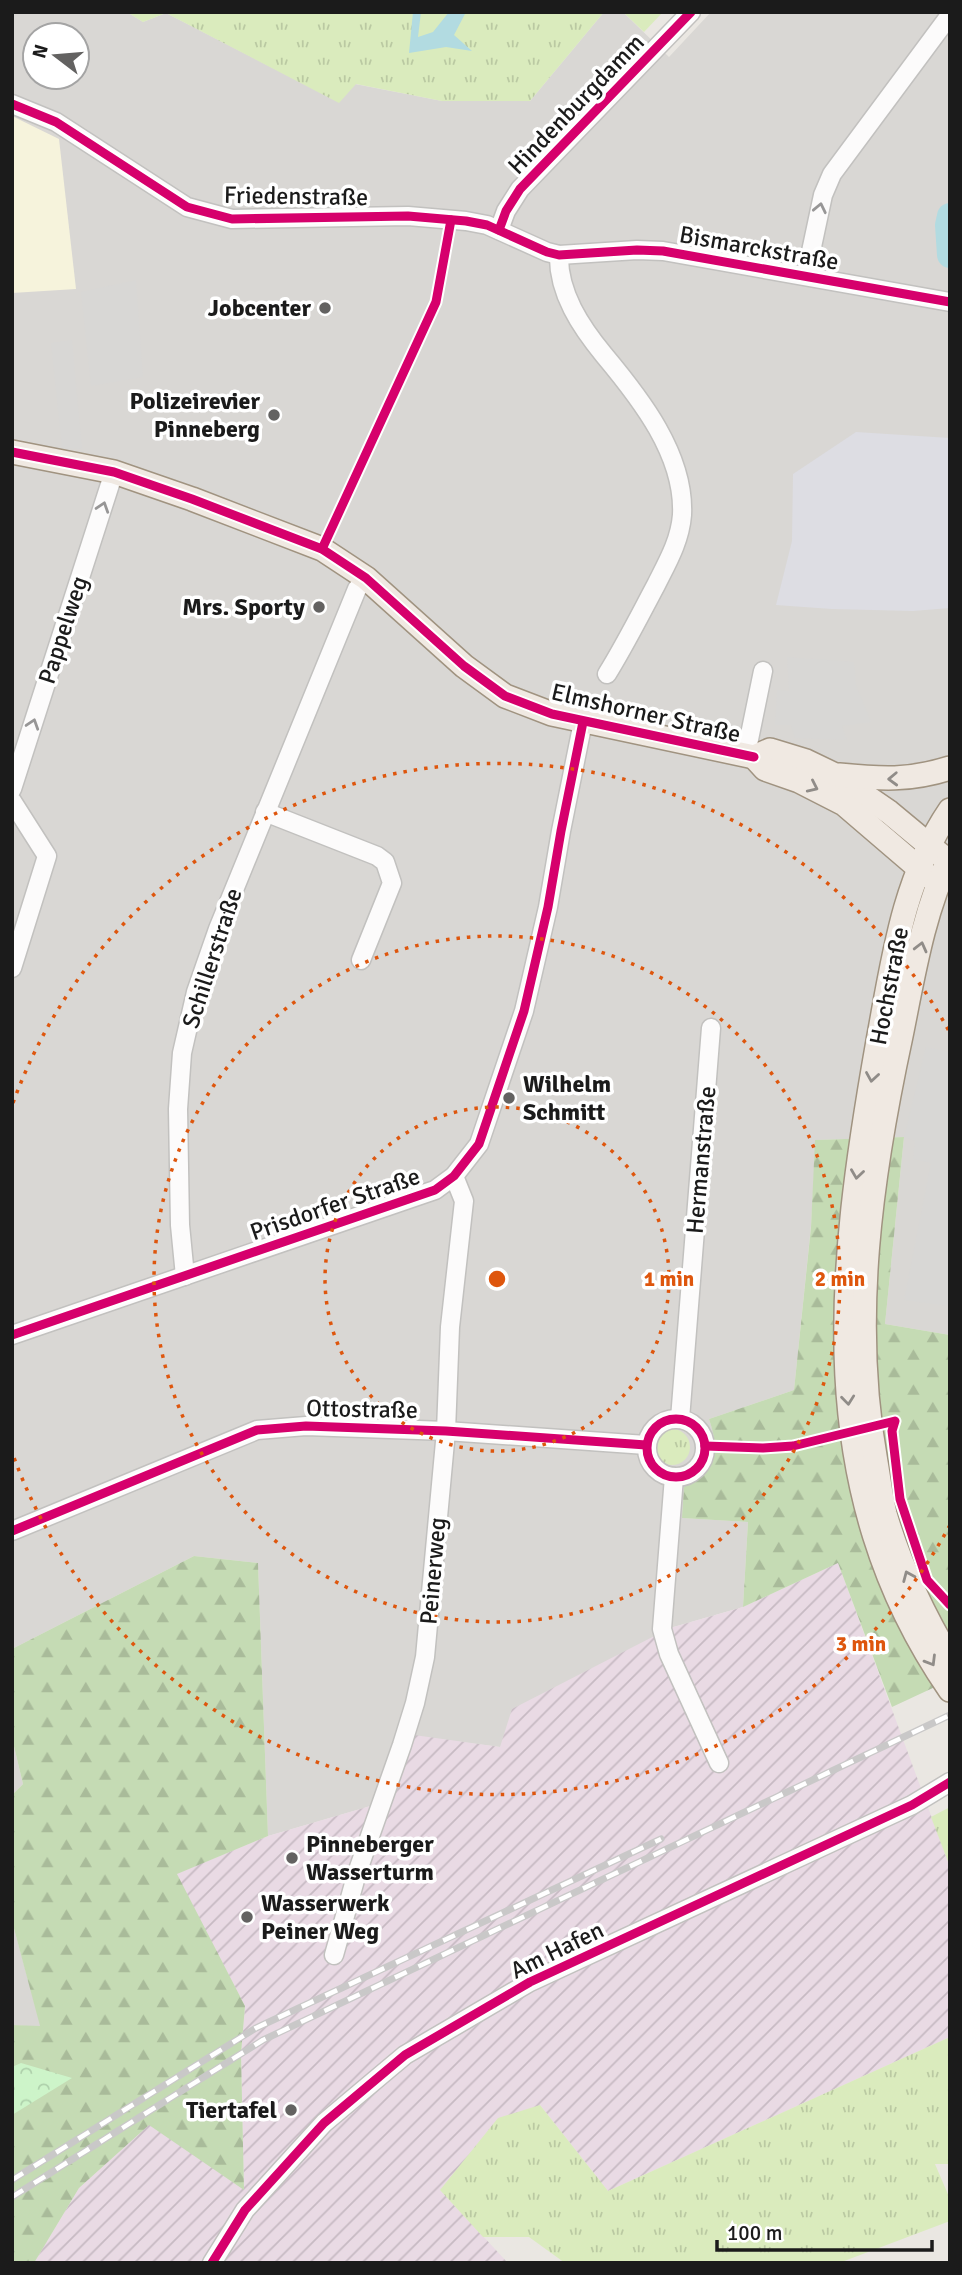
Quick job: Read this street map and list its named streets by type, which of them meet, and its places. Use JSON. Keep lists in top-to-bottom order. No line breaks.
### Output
{"streets":{"main road":["Elmshorner Straße","Hochstraße"],"street":["Hindenburgdamm","Friedenstraße","Bismarckstraße","Pappelweg","Schillerstraße","Hermanstraße","Prisdorfer Straße","Ottostraße","Peinerweg","Am Hafen"]},"crossings":[["Hindenburgdamm","Friedenstraße"],["Friedenstraße","Bismarckstraße"],["Pappelweg","Elmshorner Straße"],["Elmshorner Straße","Schillerstraße"],["Elmshorner Straße","Hochstraße"],["Elmshorner Straße","Prisdorfer Straße"],["Schillerstraße","Prisdorfer Straße"],["Hermanstraße","Ottostraße"],["Prisdorfer Straße","Peinerweg"],["Ottostraße","Peinerweg"]],"one_way":["Pappelweg"],"places":["Jobcenter","Polizeirevier Pinneberg","Mrs. Sporty","Wilhelm Schmitt","Pinneberger Wasserturm","Wasserwerk Peiner Weg","Tiertafel"],"scale_bar":"100 m","north":"left","rings":["1 min","2 min","3 min"]}
